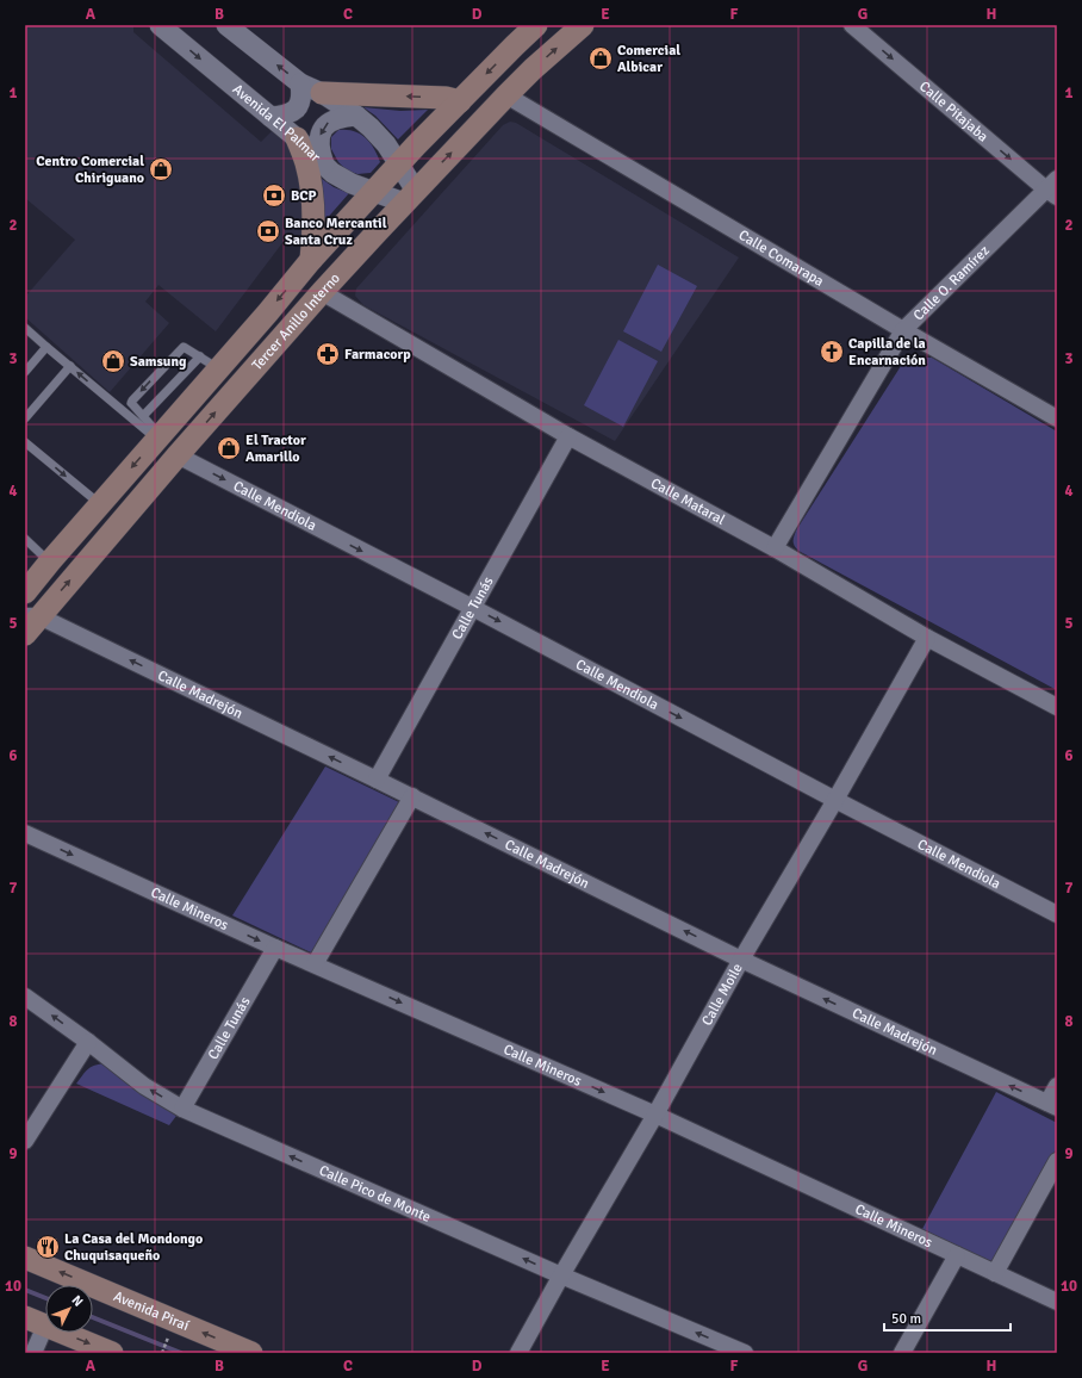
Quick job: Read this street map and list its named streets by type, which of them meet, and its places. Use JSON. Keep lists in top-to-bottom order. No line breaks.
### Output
{"streets":{"main road":["Tercer Anillo Interno","Avenida Piraí"],"street":["Calle Pitajaba","Avenida El Palmar","Calle Comarapa","Calle O. Ramírez","Calle Mataral","Calle Mendiola","Calle Tunás","Calle Madrejón","Calle Mineros","Calle Moile","Calle Pico de Monte"]},"crossings":[["Calle Pitajaba","Calle O. Ramírez"],["Avenida El Palmar","Tercer Anillo Interno"],["Calle Comarapa","Calle O. Ramírez"],["Calle Comarapa","Tercer Anillo Interno"],["Calle O. Ramírez","Calle Mataral"],["Tercer Anillo Interno","Calle Mataral"],["Tercer Anillo Interno","Calle Mendiola"],["Tercer Anillo Interno","Calle Madrejón"],["Calle Mataral","Calle Tunás"],["Calle Mataral","Calle Moile"],["Calle Mendiola","Calle Tunás"],["Calle Mendiola","Calle Moile"],["Calle Tunás","Calle Madrejón"],["Calle Tunás","Calle Mineros"],["Calle Tunás","Calle Pico de Monte"],["Calle Madrejón","Calle Moile"],["Calle Mineros","Calle Moile"],["Calle Moile","Calle Pico de Monte"]],"one_way":["Calle Pitajaba","Calle Mendiola","Calle Madrejón","Calle Mineros","Calle Pico de Monte"],"places":{"shop":["Comercial Albicar","Centro Comercial Chiriguano","Samsung","El Tractor Amarillo"],"bank":["BCP","Banco Mercantil Santa Cruz"],"church":["Capilla de la Encarnación"],"pharmacy":["Farmacorp"],"restaurant":["La Casa del Mondongo Chuquisaqueño"]},"scale_bar":"50 m","north":"top right","grid":{"columns":["A","B","C","D","E","F","G","H"],"rows":["1","2","3","4","5","6","7","8","9","10"]}}
